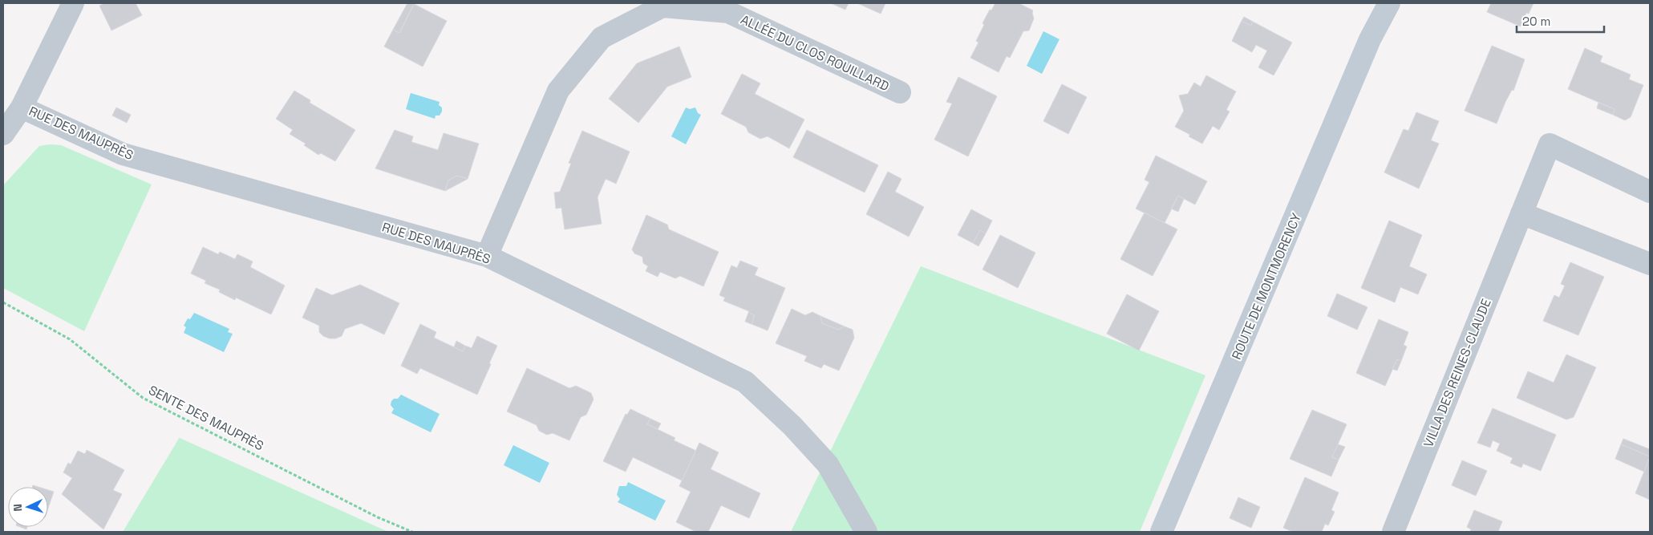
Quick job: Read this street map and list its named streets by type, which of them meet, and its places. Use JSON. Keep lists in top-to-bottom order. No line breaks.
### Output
{"streets":{"street":["ALLÉE DU CLOS ROUILLARD","RUE DES MAUPRÈS","ROUTE DE MONTMORENCY","VILLA DES REINES-CLAUDE"],"path":["SENTE DES MAUPRÈS"]},"crossings":[["ALLÉE DU CLOS ROUILLARD","RUE DES MAUPRÈS"]],"scale_bar":"20 m","north":"left"}
